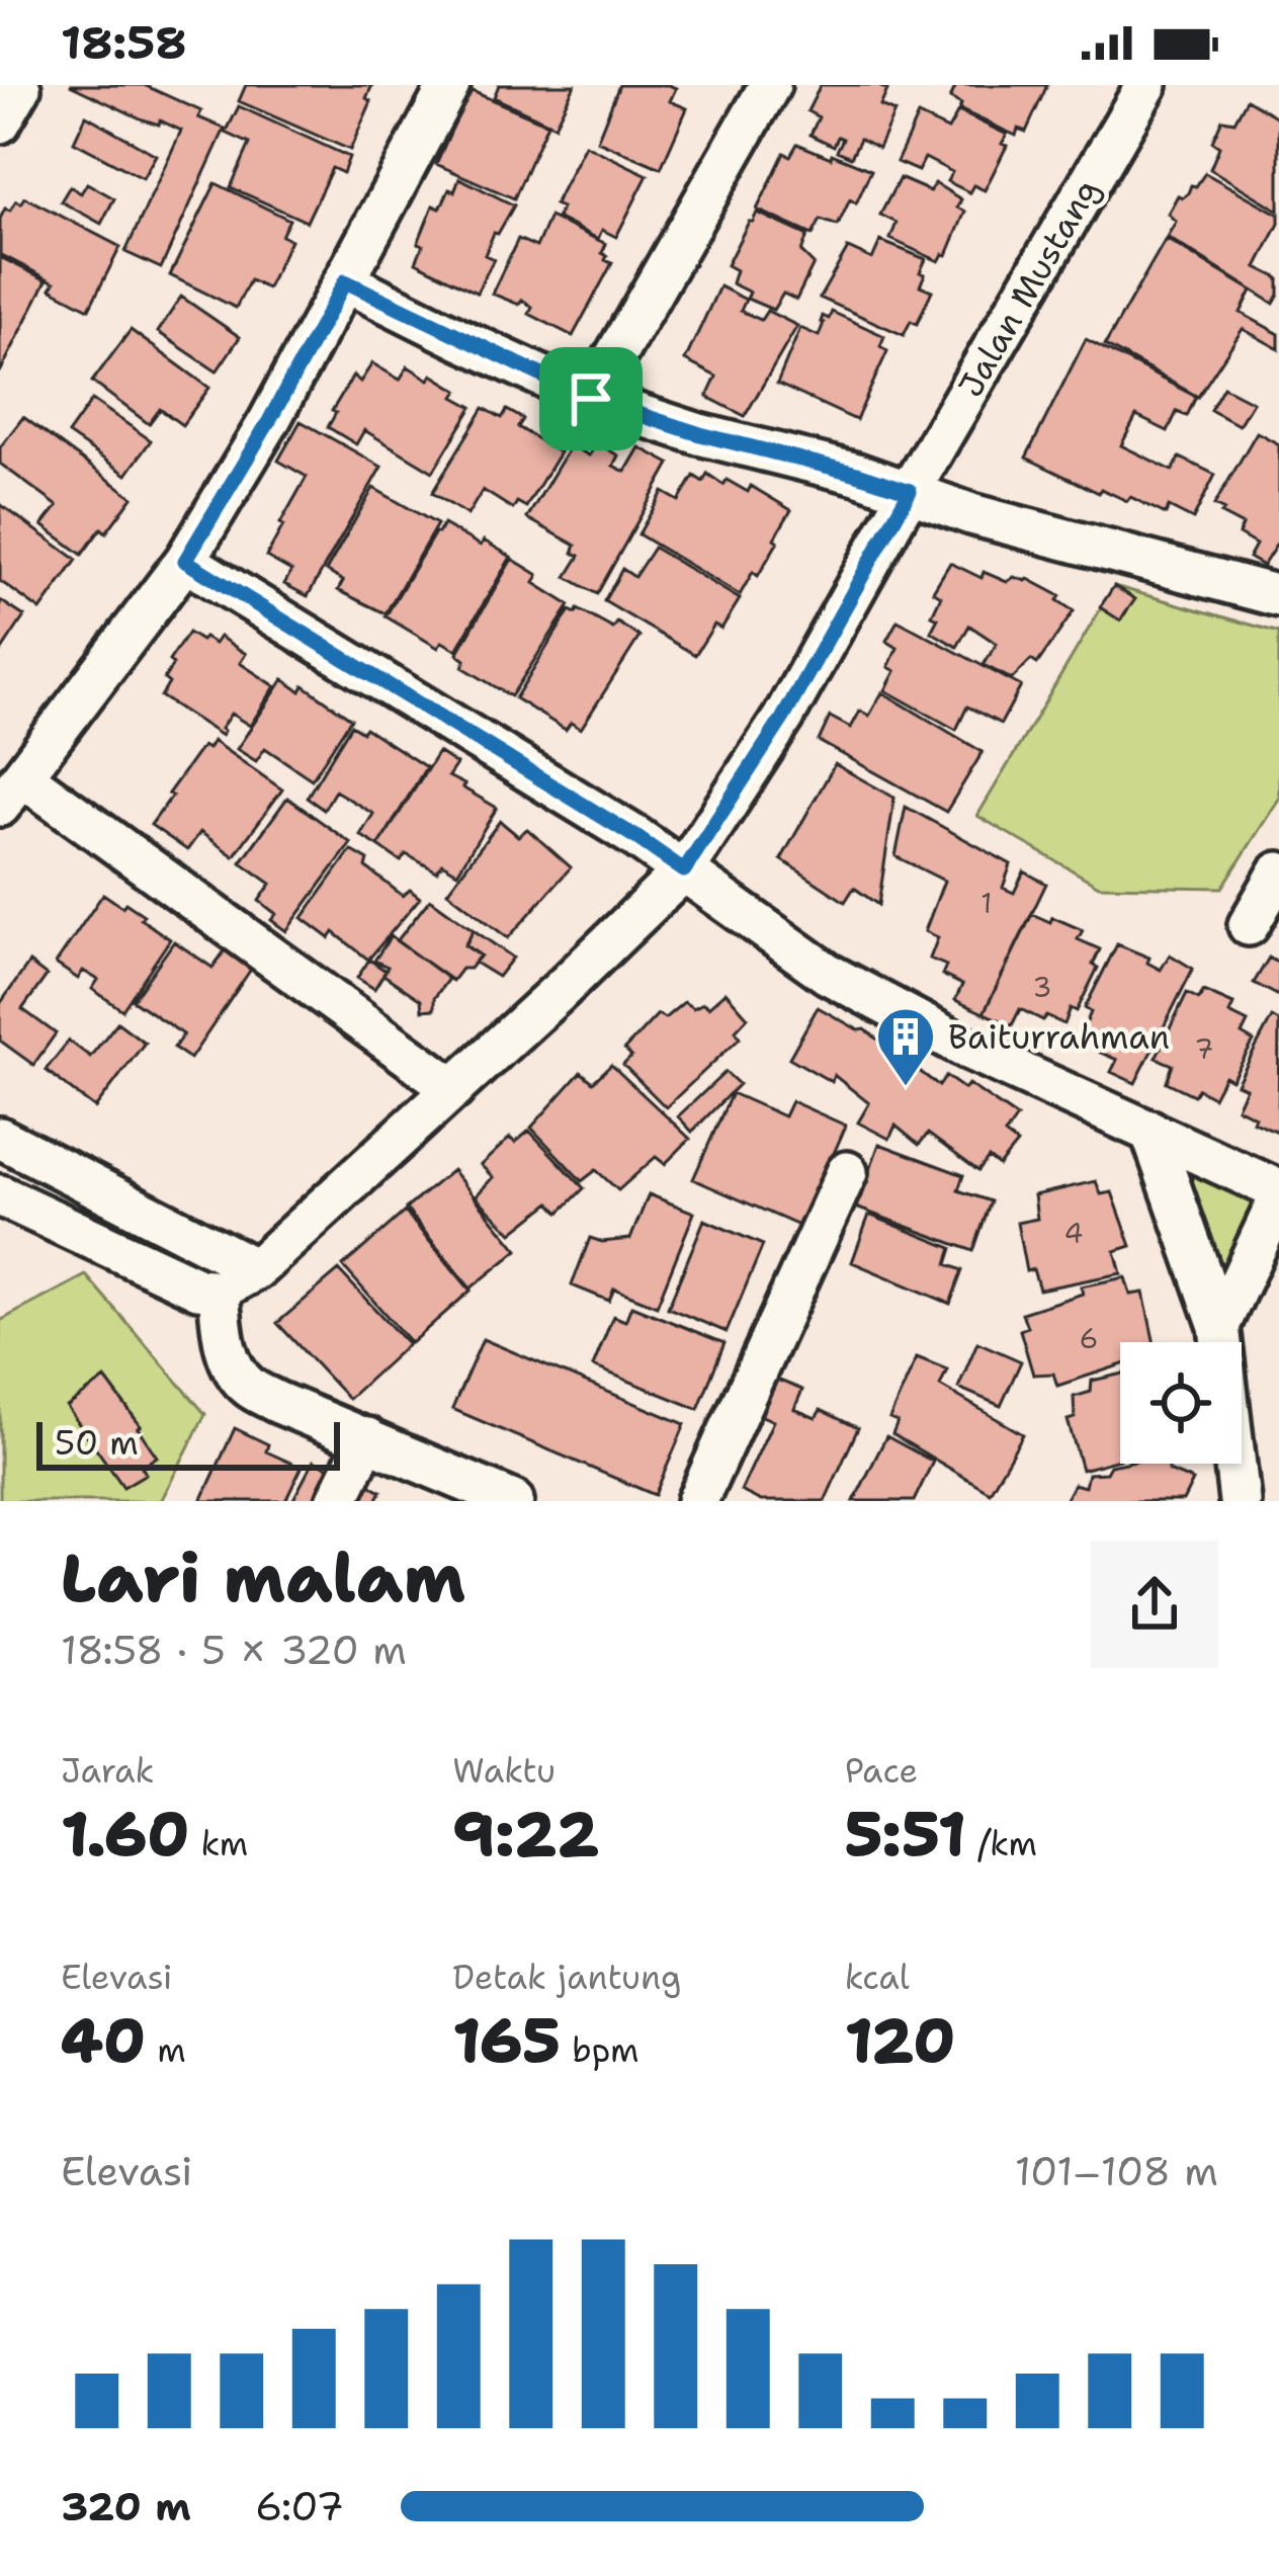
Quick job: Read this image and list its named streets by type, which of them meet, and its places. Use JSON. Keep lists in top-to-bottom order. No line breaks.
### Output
{"streets":{"street":["Jalan Mustang"]},"places":{"building":["Baiturrahman"]},"house_numbers":["1","3","7","4","6"],"scale_bar":"50 m","page":{"status":"18:58","scale":"50 m","heading":["Lari malam","18:58 · 5 × 320 m"],"stats":[["Jarak","1.60 km"],["Waktu","9:22"],["Pace","5:51 /km"],["Elevasi","40 m"],["Detak jantung","165 bpm"],["kcal","120"]],"chart":["Elevasi","101–108 m"],"list":[{"name":"320 m","note":"6:07"}]}}
